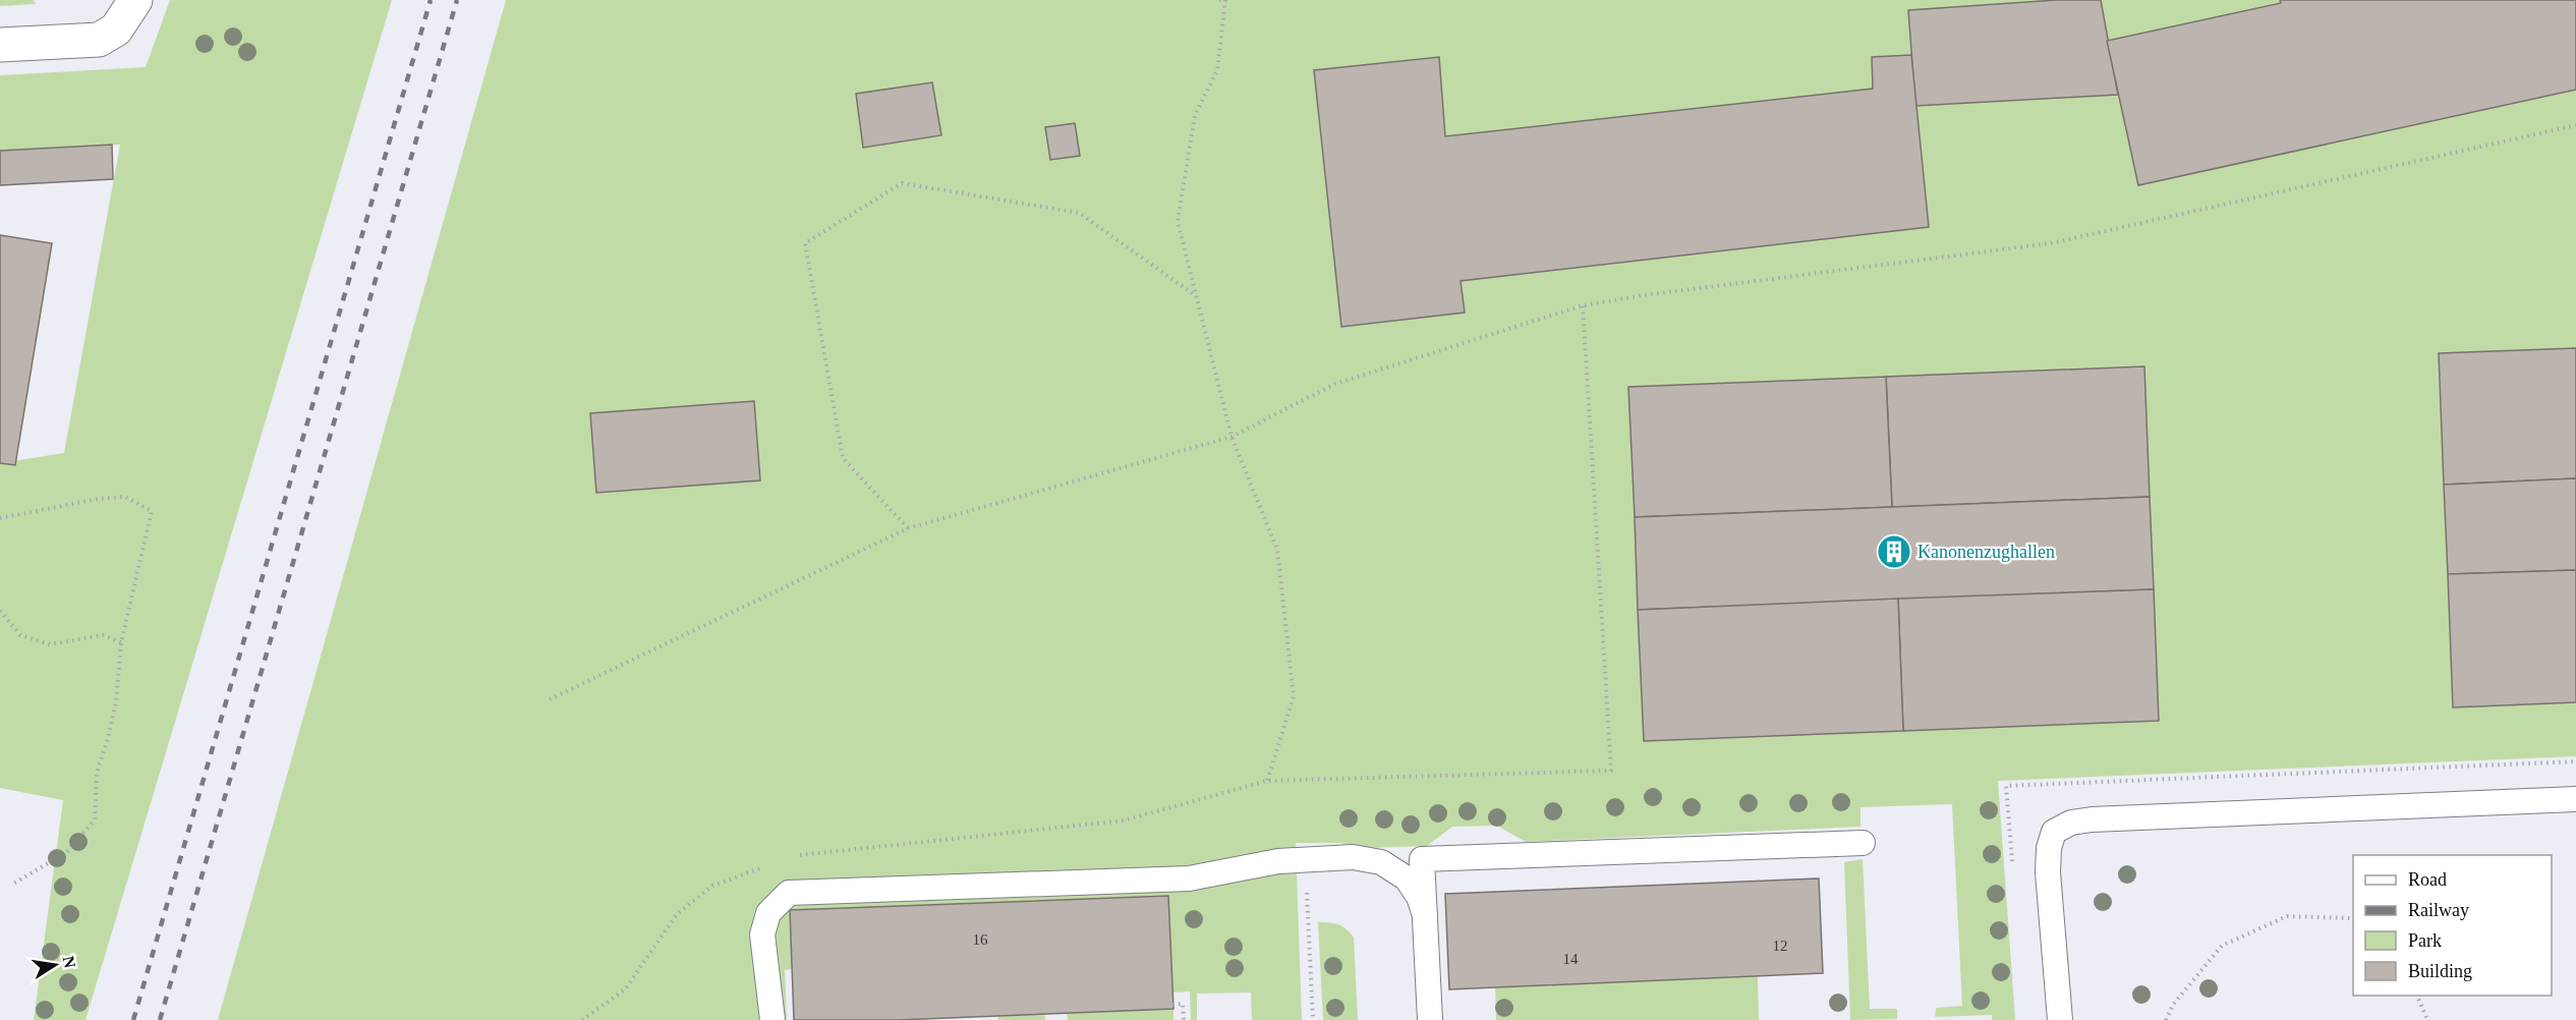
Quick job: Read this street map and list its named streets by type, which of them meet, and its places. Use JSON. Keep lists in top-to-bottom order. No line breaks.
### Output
{"places":{"building":["Kanonenzughallen"]},"house_numbers":["16","12","14"],"legend":["Road","Railway","Park","Building"],"north":"right"}
